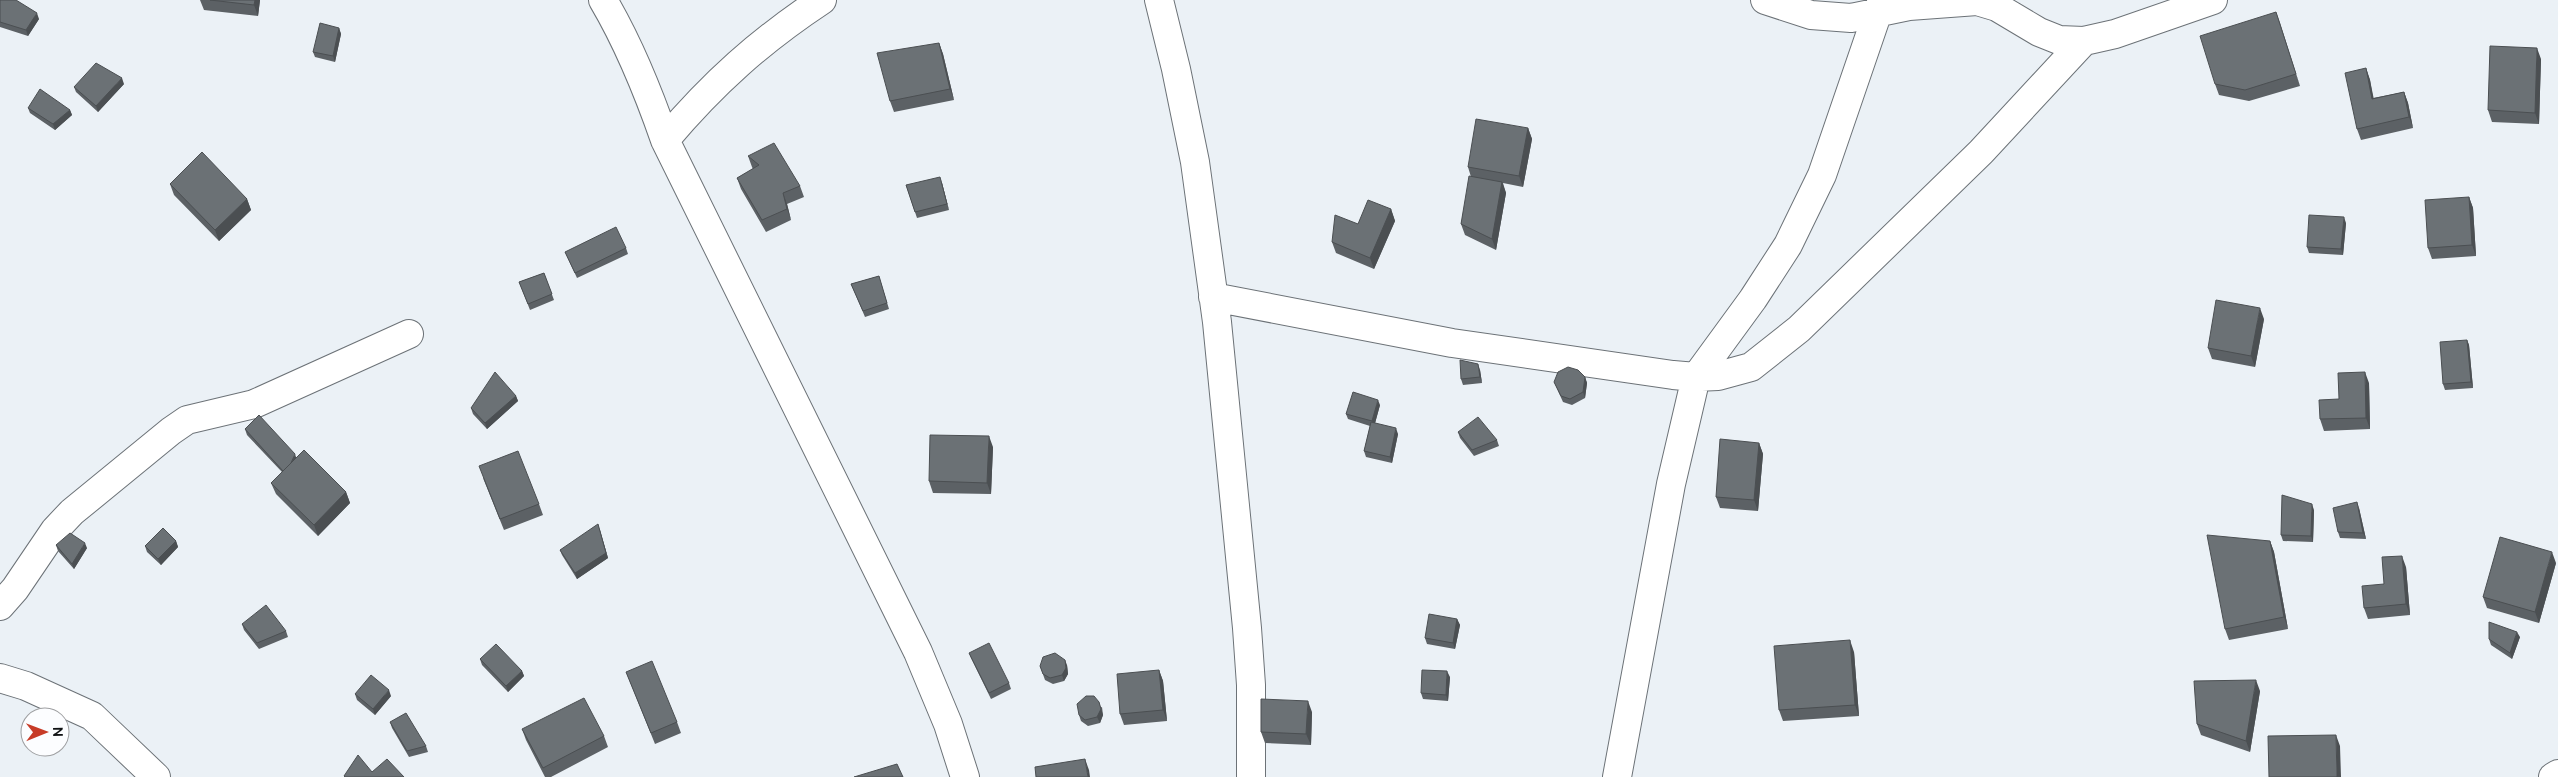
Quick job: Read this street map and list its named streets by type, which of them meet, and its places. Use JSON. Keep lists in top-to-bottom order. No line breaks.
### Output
{"north":"right"}
